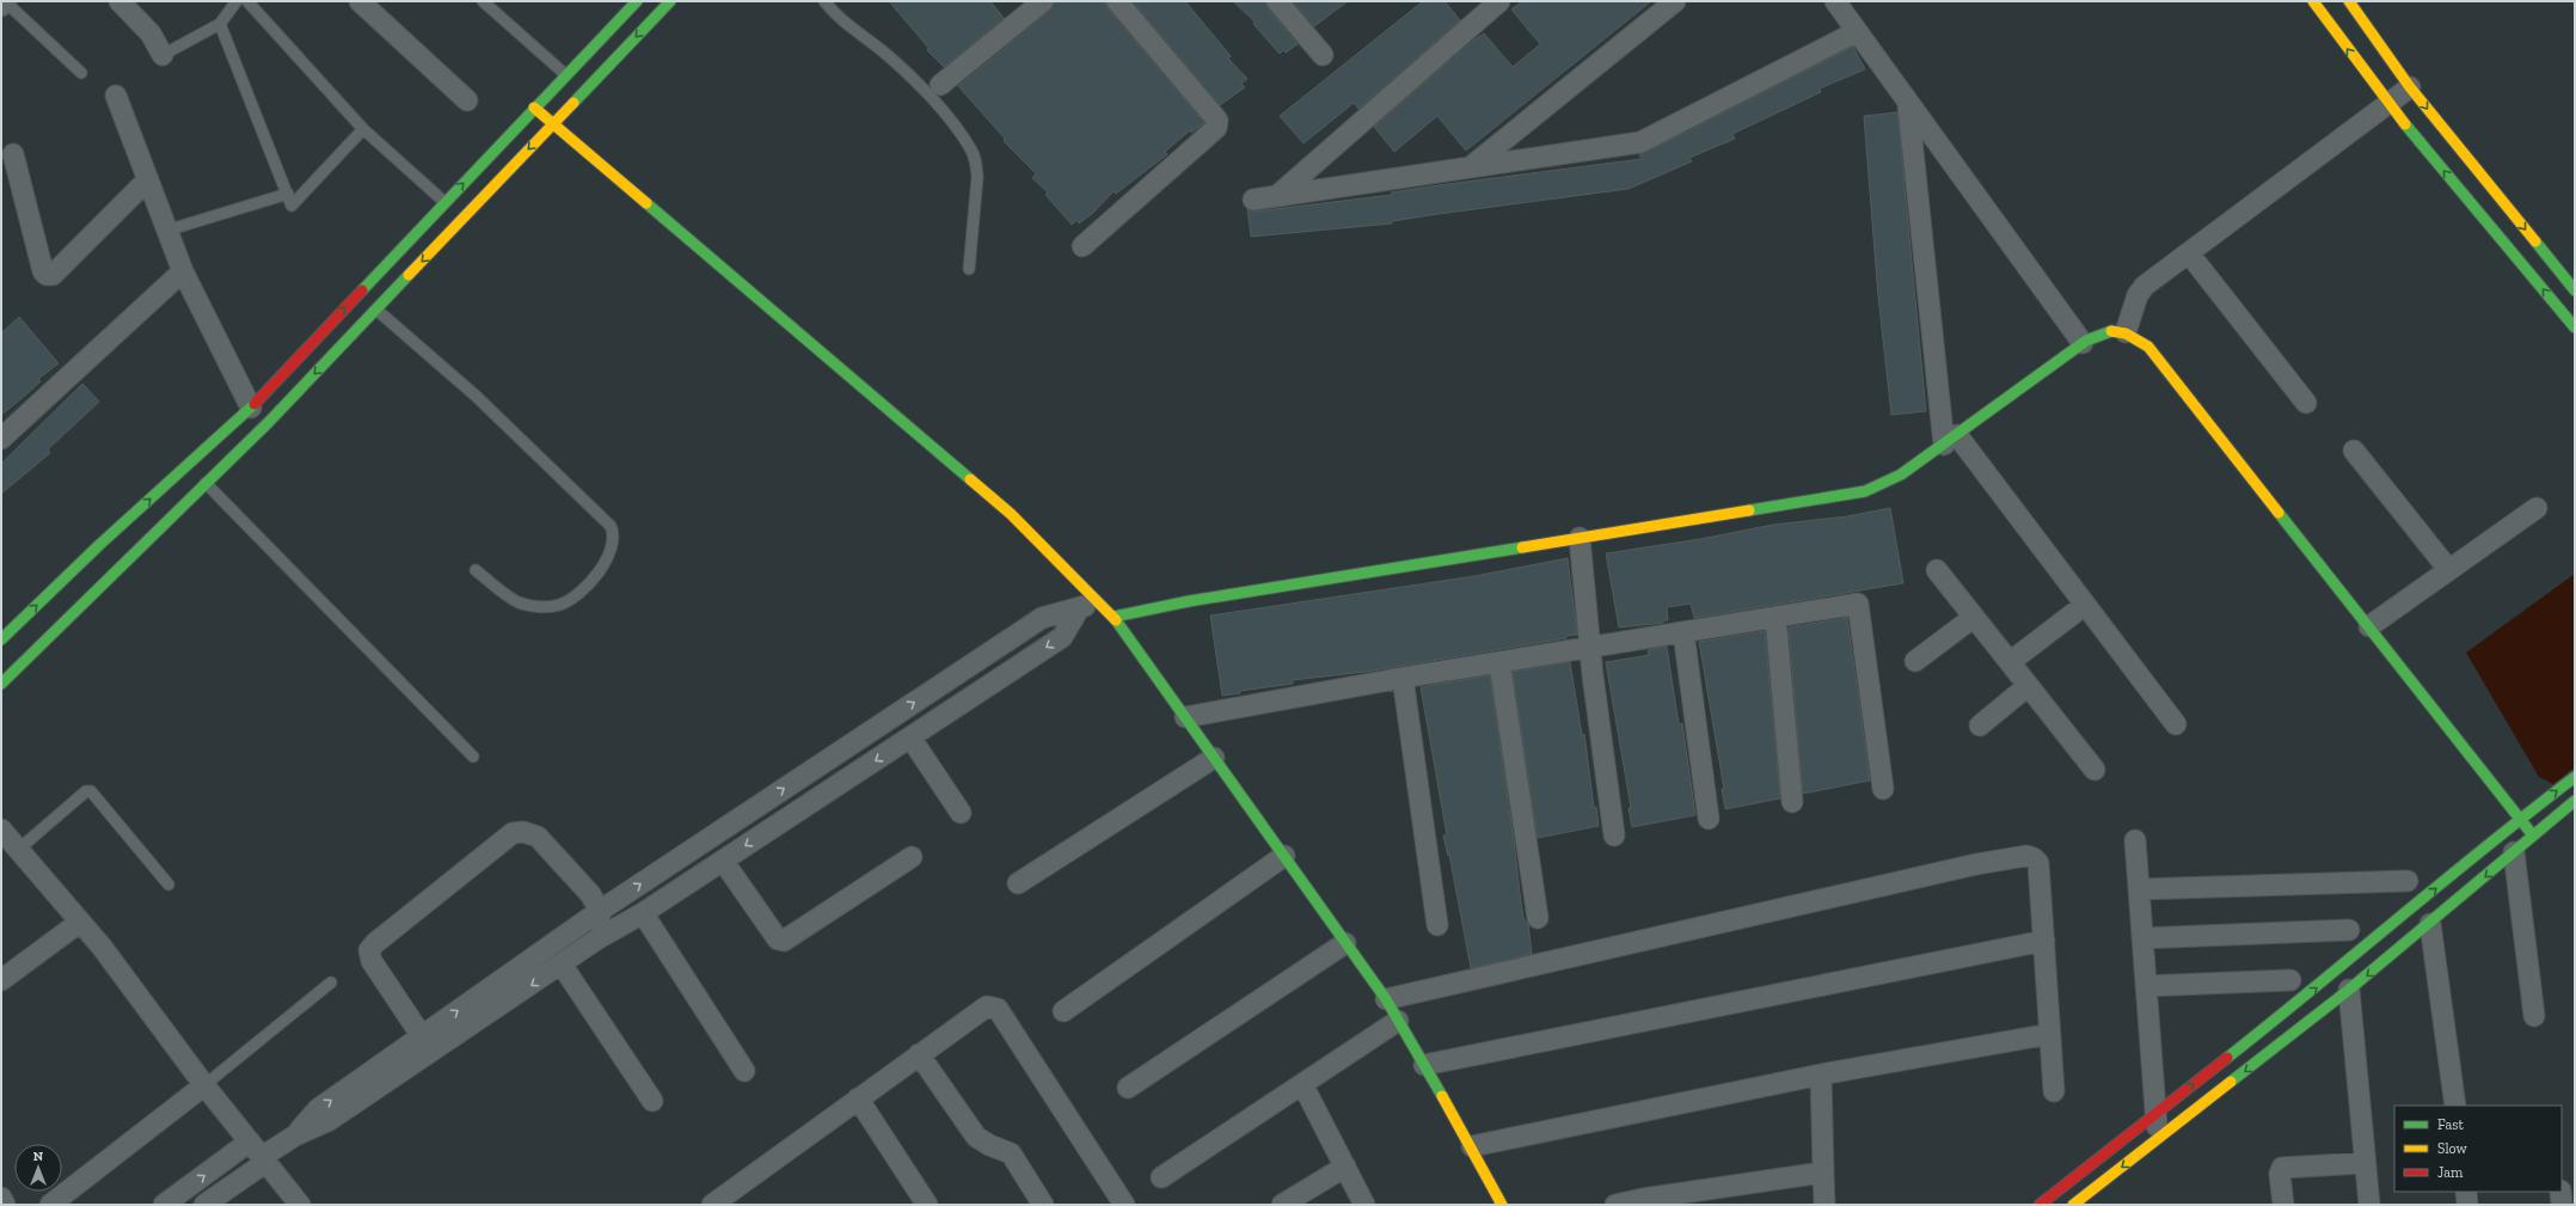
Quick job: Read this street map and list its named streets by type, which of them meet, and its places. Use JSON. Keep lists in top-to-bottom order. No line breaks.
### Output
{"legend":["Fast","Slow","Jam"],"north":"top"}
